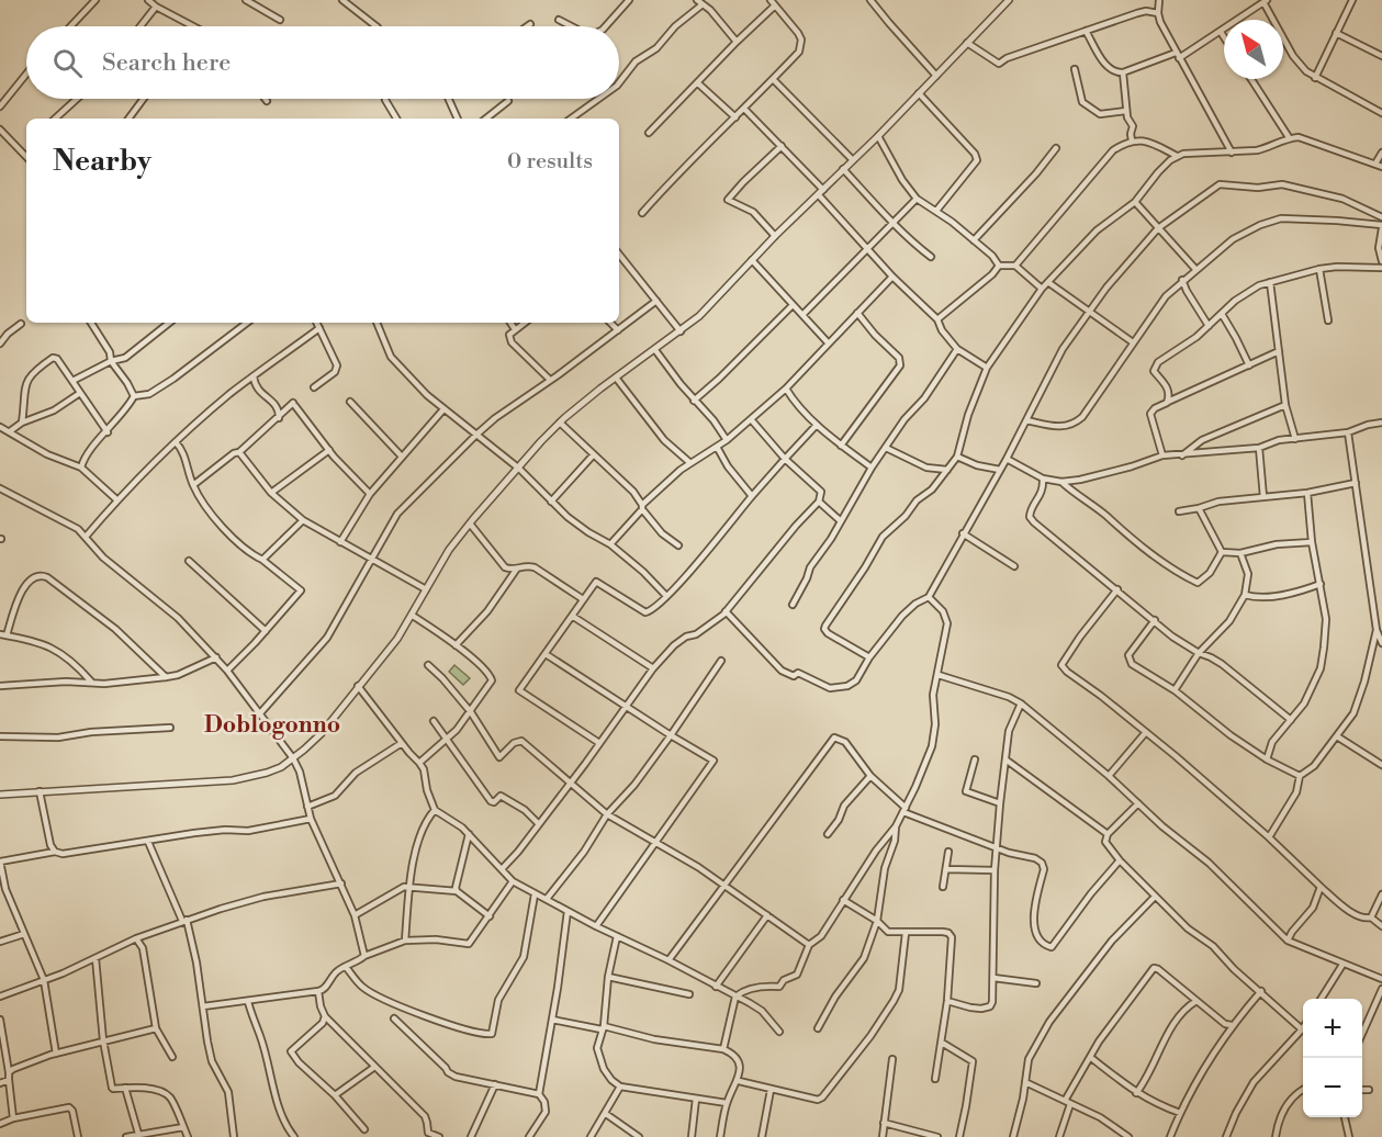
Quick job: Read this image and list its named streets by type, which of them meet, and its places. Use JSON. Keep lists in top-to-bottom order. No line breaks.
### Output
{"districts":["Doblogonno"],"north":"top left","page":{"search":"Search here","heading":["Nearby","0 results"],"map_buttons":["+","−"]}}
